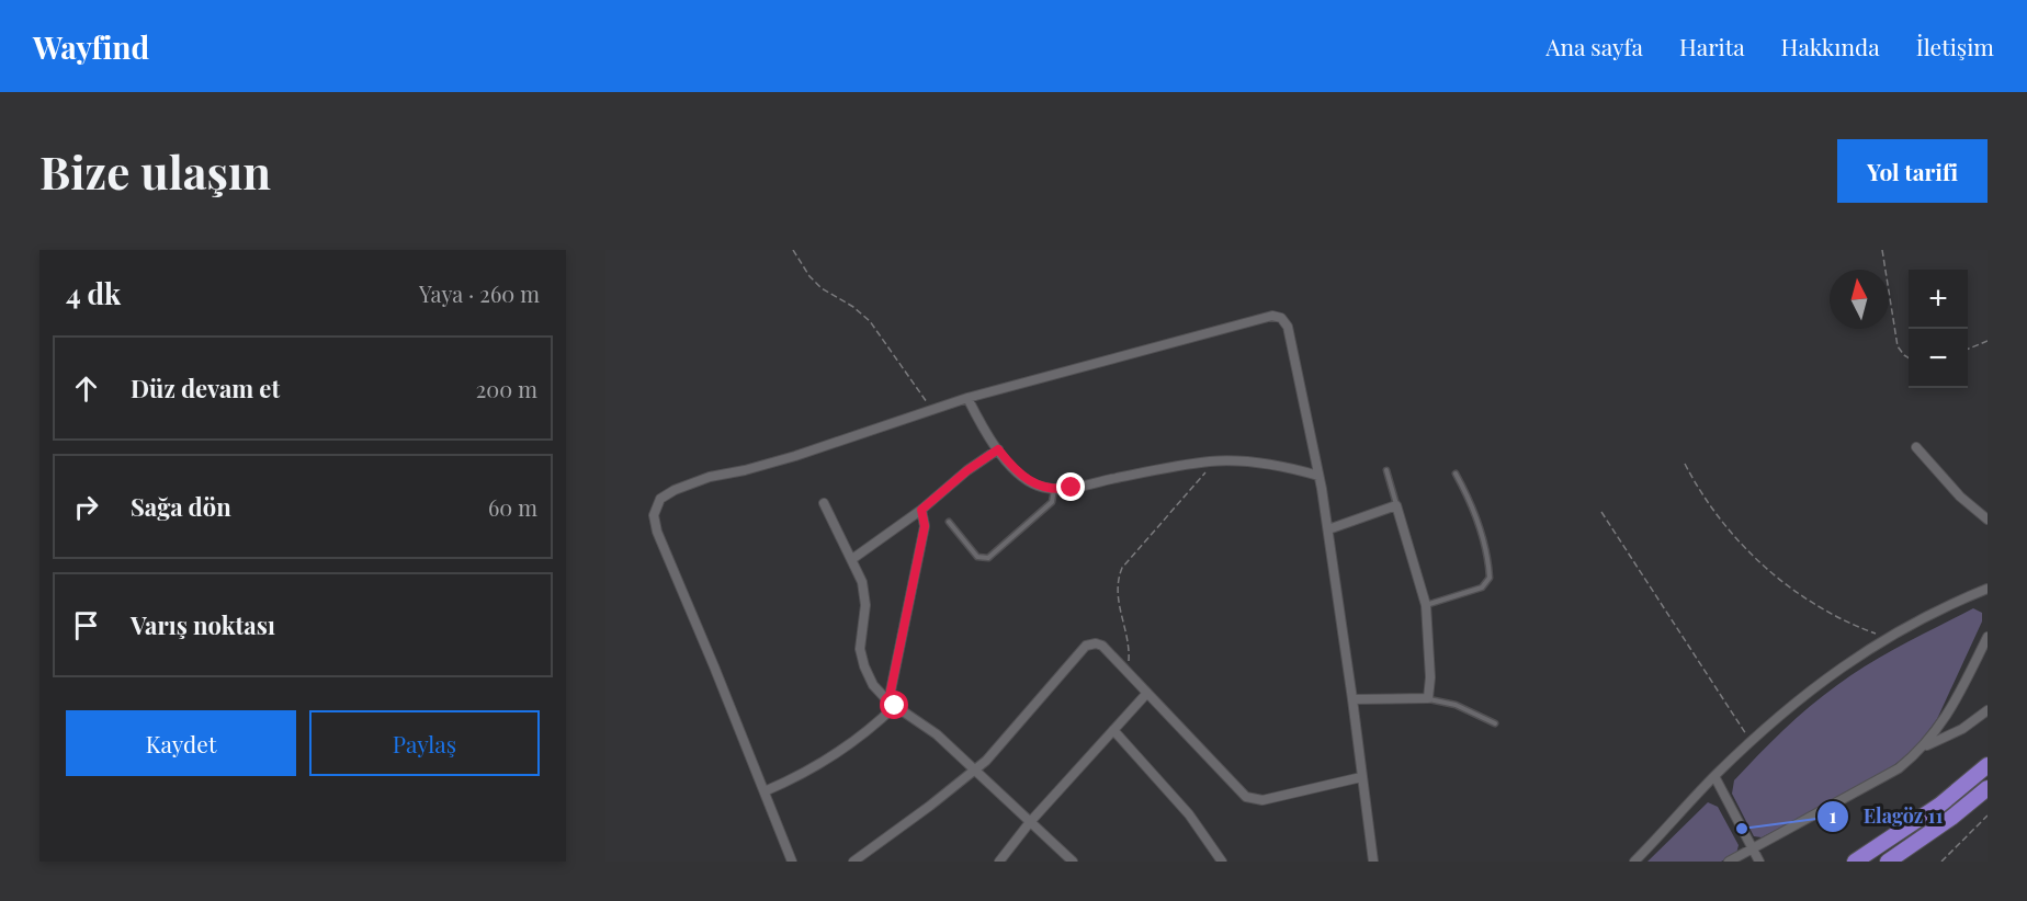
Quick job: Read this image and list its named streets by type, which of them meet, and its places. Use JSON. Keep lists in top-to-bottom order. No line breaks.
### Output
{"places":["Elagöz 11"],"north":"top","page":{"header":"Wayfind","nav":["Ana sayfa","Harita","Hakkında","İletişim"],"buttons":["Yol tarifi",["Kaydet","Paylaş"]],"title":"Bize ulaşın","heading":["4 dk","Yaya · 260 m"],"map_buttons":["+","−"],"list":[["Düz devam et","200 m"],["Sağa dön","60 m"],"Varış noktası"]}}
